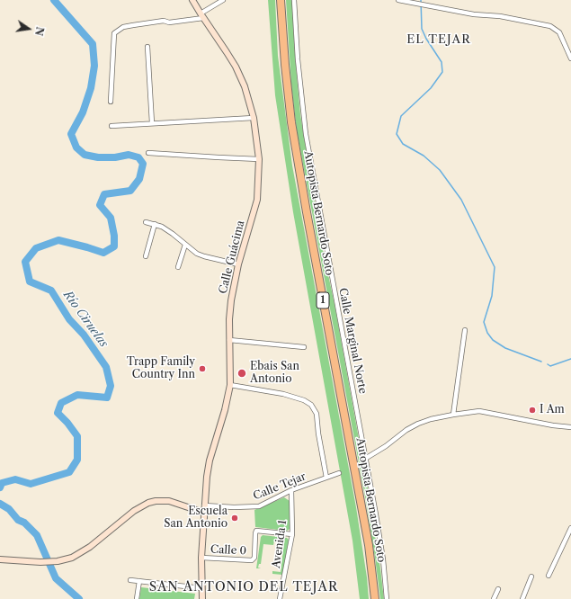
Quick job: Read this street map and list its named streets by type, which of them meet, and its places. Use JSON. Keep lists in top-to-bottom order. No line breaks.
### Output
{"streets":{"highway":["Autopista Bernardo Soto","1"],"main road":["Calle Guácima"],"street":["Calle Marginal Norte","Calle Tejar","Avenida 1","Calle 0"]},"crossings":[["Calle Guácima","Calle Tejar"],["Calle Guácima","Calle 0"],["Calle Tejar","Avenida 1"],["Avenida 1","Calle 0"]],"districts":["EL TEJAR","SAN ANTONIO DEL TEJAR"],"water":["Río Ciruelas"],"places":["Trapp Family Country Inn","Ebais San Antonio","I Am","Escuela San Antonio"],"north":"right"}
